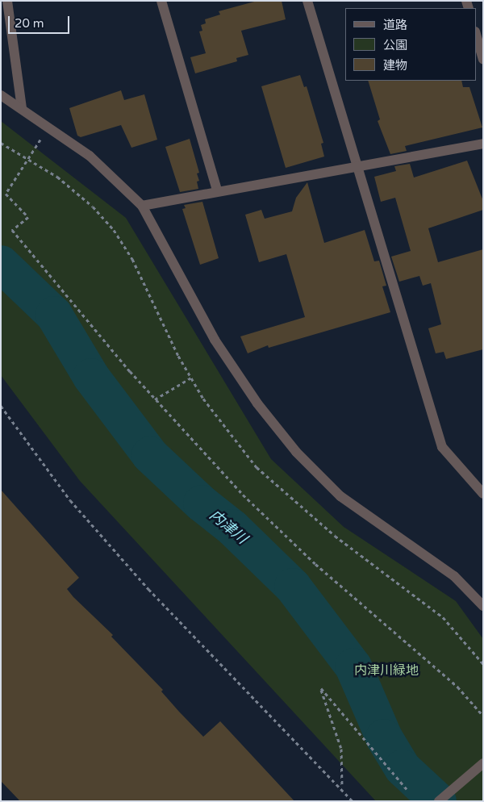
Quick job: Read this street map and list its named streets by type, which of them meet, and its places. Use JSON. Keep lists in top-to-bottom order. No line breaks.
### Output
{"water":["内津川"],"parks":["内津川緑地"],"legend":["道路","公園","建物"],"scale_bar":"20 m"}
